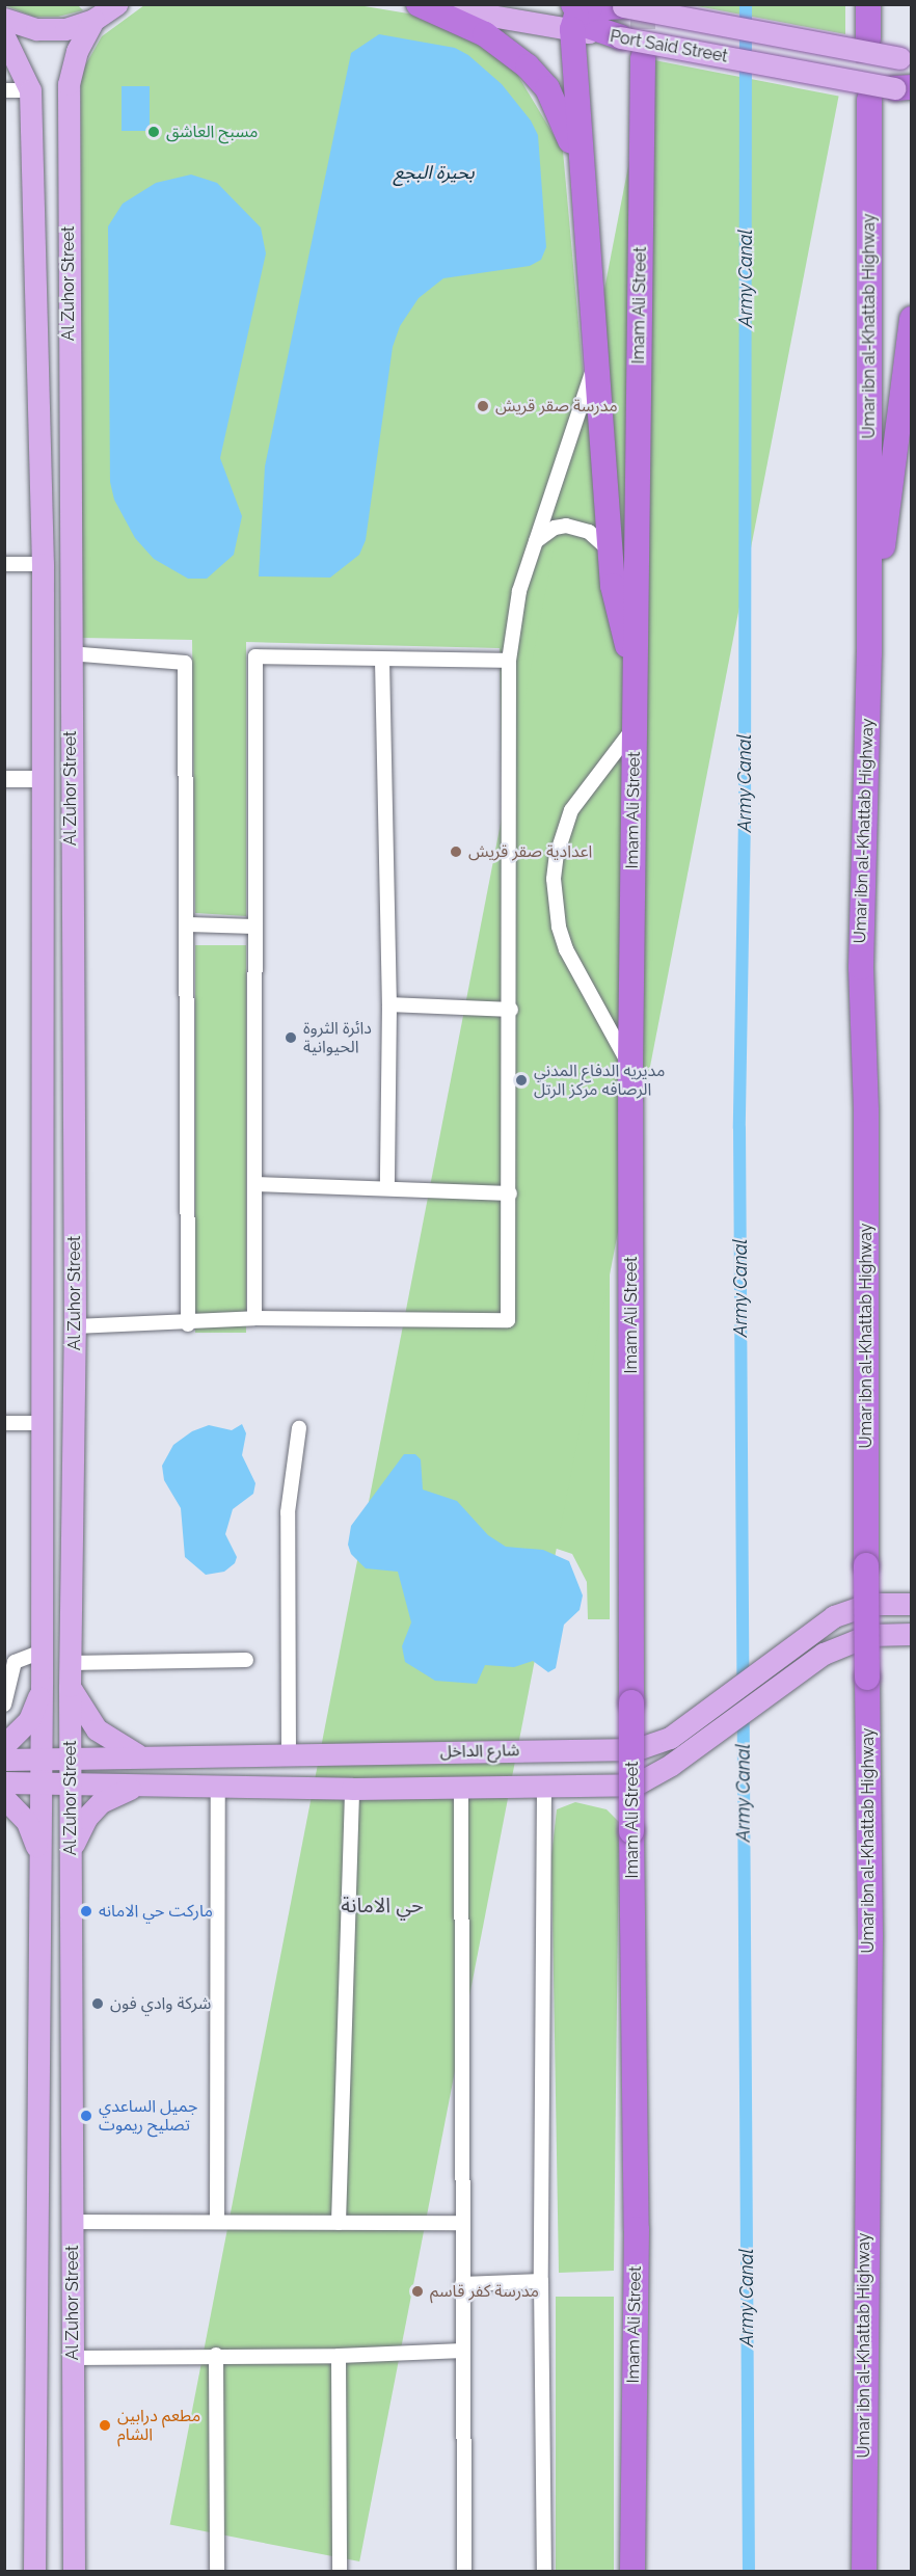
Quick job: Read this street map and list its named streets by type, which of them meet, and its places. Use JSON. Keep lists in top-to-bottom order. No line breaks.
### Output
{"streets":{"highway":["Imam Ali Street","Umar ibn al-Khattab Highway"],"main road":["Port Said Street","Al Zuhor Street","شارع الداخل"]},"crossings":[["Al Zuhor Street","شارع الداخل"]],"districts":["حي الامانة"],"water":["بحيرة البجع","Army Canal"],"places":["مسبح العاشق","مدرسة صقر قريش","اعدادية صقر قريش","دائرة الثروة الحيوانية","مديريه الدفاع المدني الرصافه مركز الرتل","ماركت حي الامانه","شركة وادي فون","جميل الساعدي تصليح ريموت","مدرسة كفر قاسم","مطعم درابين الشام"]}
